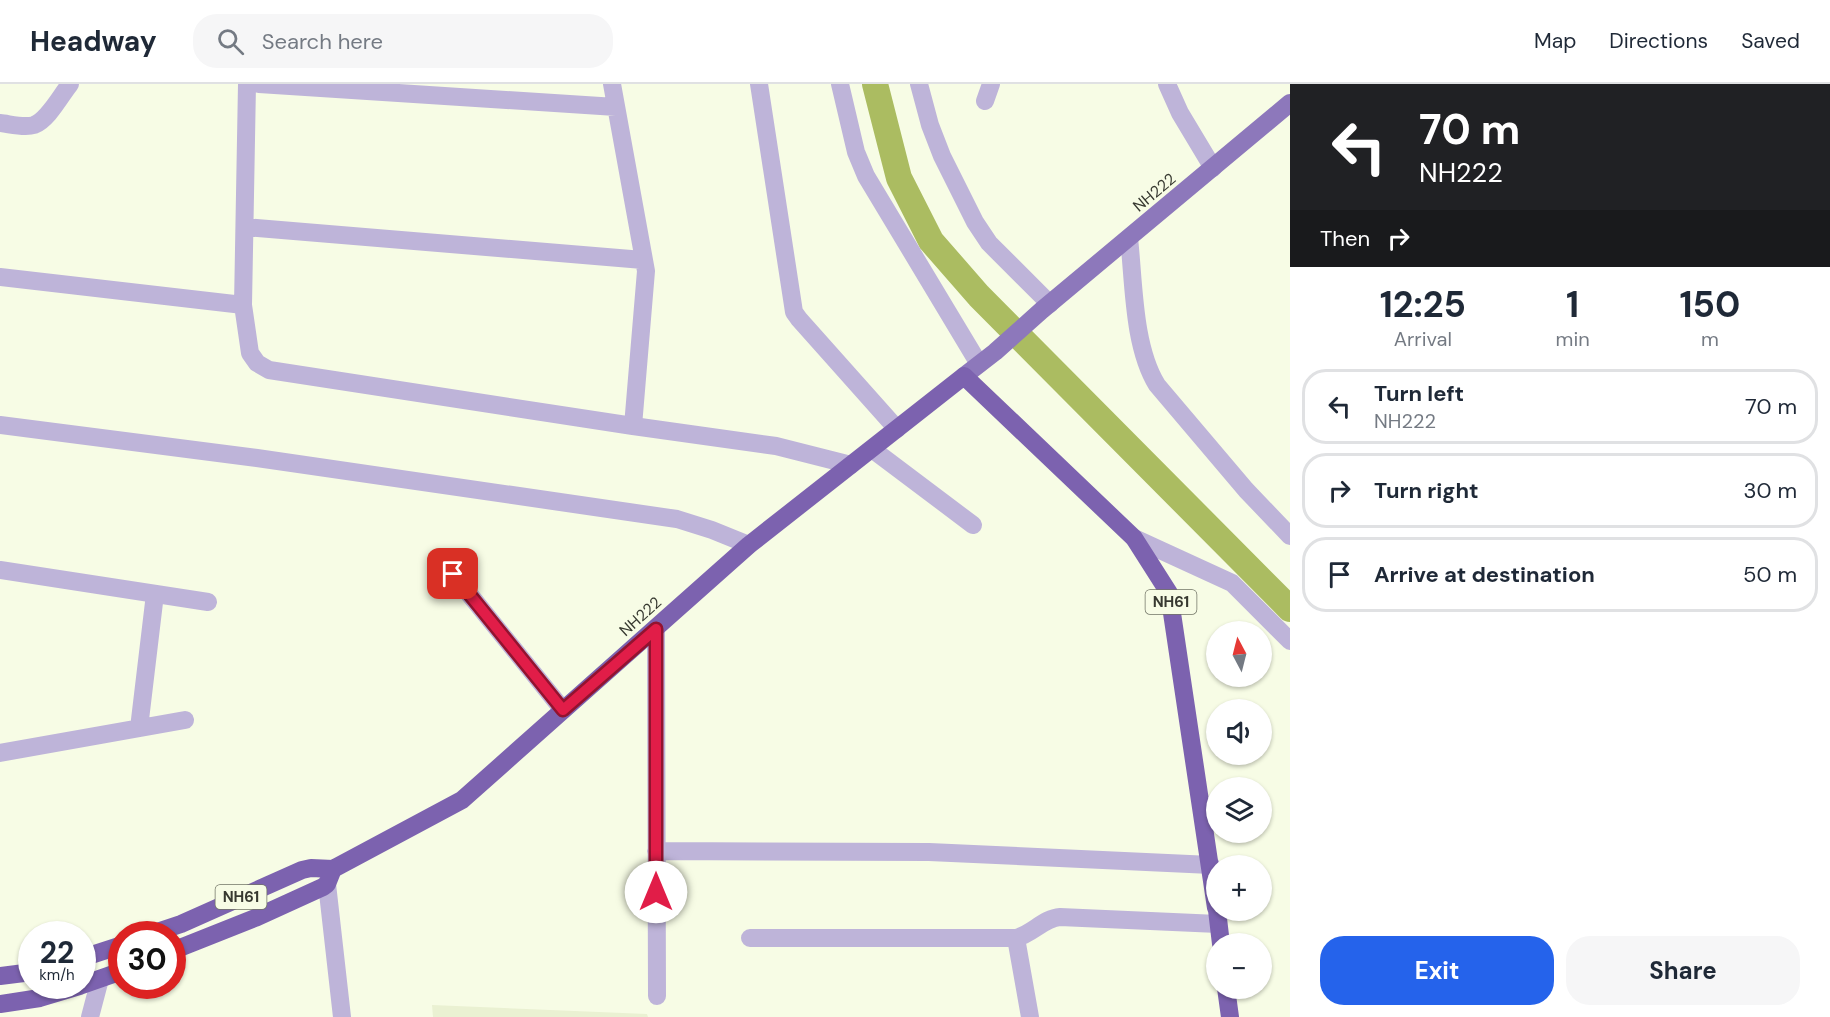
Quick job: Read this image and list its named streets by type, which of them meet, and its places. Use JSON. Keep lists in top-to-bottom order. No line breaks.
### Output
{"streets":{"highway":["NH222","NH61"]},"crossings":[["NH222","NH61"]],"north":"top","page":{"header":"Headway","search":"Search here","nav":["Map","Directions","Saved"],"turn":["70 m","NH222"],"then":"Then","eta":["12:25","Arrival","1","min","150","m"],"list":[{"name":"Turn left","note":"NH222","value":"70 m"},{"name":"Turn right","value":"30 m"},{"name":"Arrive at destination","value":"50 m"}],"map_buttons":["+","−"],"speed":"22 km/h","limit":"30","buttons":["Exit","Share"]}}
